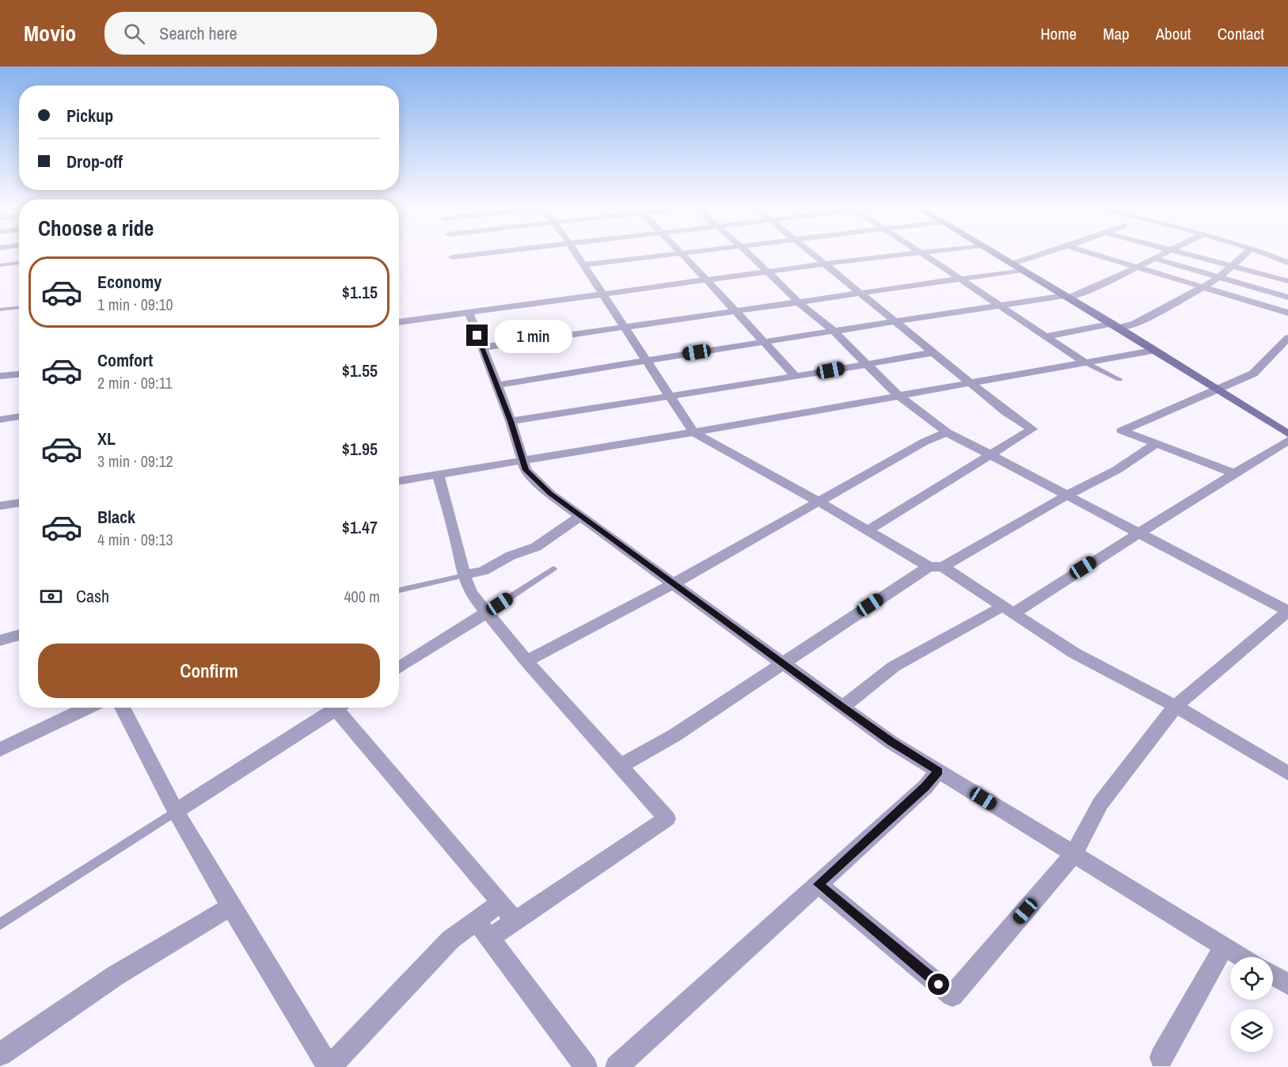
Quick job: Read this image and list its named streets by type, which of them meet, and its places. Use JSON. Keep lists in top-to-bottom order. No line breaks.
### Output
{"page":{"header":"Movio","search":"Search here","nav":["Home","Map","About","Contact"],"banner":["Pickup","Drop-off"],"heading":"Choose a ride","list":[{"name":"Economy","note":"1 min · 09:10","value":"$1.15"},{"name":"Comfort","note":"2 min · 09:11","value":"$1.55"},{"name":"XL","note":"3 min · 09:12","value":"$1.95"},{"name":"Black","note":"4 min · 09:13","value":"$1.47"}],"bubble":"1 min","pay":["Cash","400 m"],"buttons":"Confirm"}}
